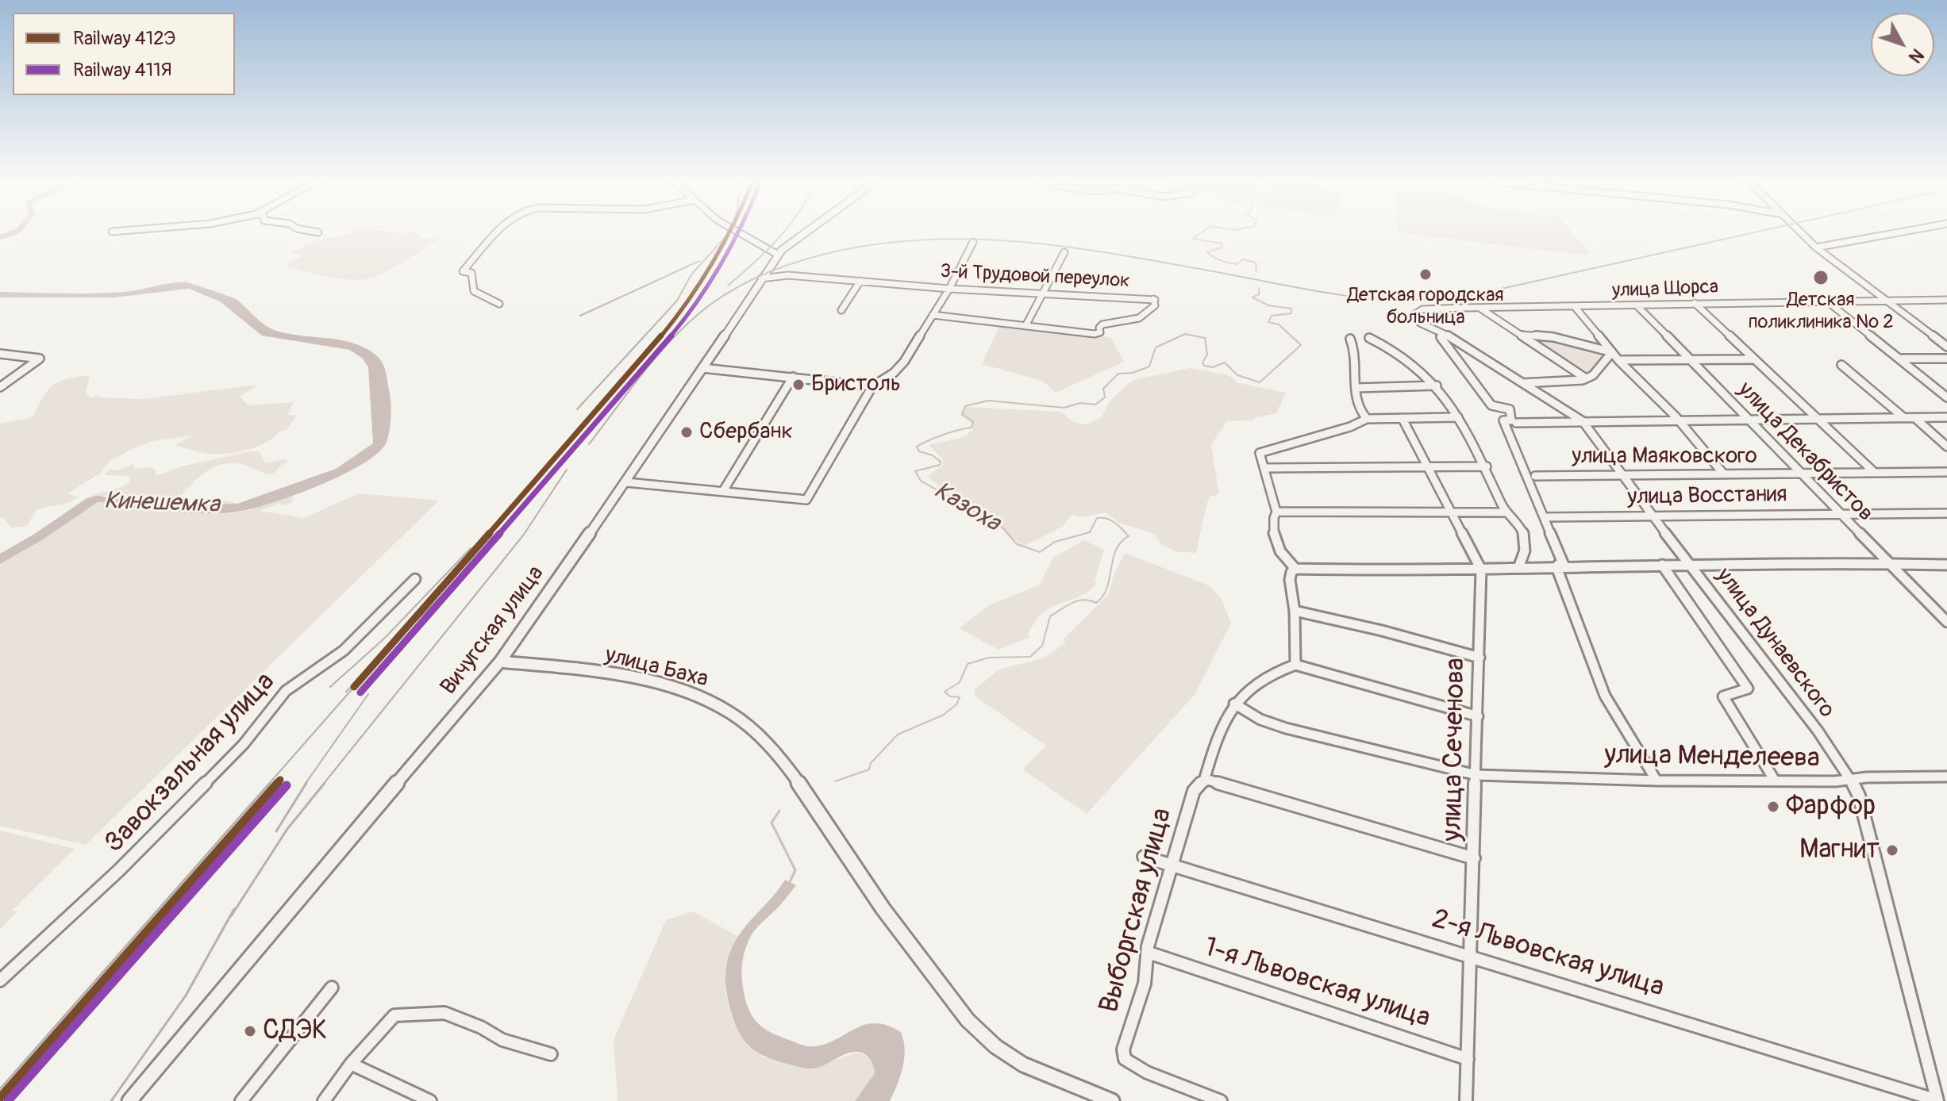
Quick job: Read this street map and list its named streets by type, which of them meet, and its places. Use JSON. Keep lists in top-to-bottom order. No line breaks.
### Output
{"streets":{"main road":["Вичугская улица","улица Баха"],"street":["3-й Трудовой переулок","улица Щорса","улица Декабристов","улица Маяковского","улица Восстания","улица Дунаевского","улица Сеченова","улица Менделеева","Завокзальная улица","Выборгская улица","2-я Львовская улица","1-я Львовская улица"]},"crossings":[["3-й Трудовой переулок","Вичугская улица"],["улица Щорса","улица Декабристов"],["улица Щорса","улица Дунаевского"],["улица Декабристов","улица Маяковского"],["улица Декабристов","улица Восстания"],["улица Маяковского","улица Дунаевского"],["улица Восстания","улица Дунаевского"],["Вичугская улица","улица Баха"],["улица Дунаевского","улица Менделеева"],["улица Дунаевского","2-я Львовская улица"],["улица Сеченова","улица Менделеева"],["улица Сеченова","2-я Львовская улица"],["улица Сеченова","1-я Львовская улица"],["улица Менделеева","Выборгская улица"],["Выборгская улица","2-я Львовская улица"],["Выборгская улица","1-я Львовская улица"]],"water":["Кинешемка","Казоха"],"places":["Детская городская больница","Детская поликлиника № 2","Бристоль","Сбербанк","Фарфор","Магнит","СДЭК"],"lines":["rail line 412Э","rail line 411Я"],"legend":["Railway 412Э","Railway 411Я"],"north":"bottom right"}
